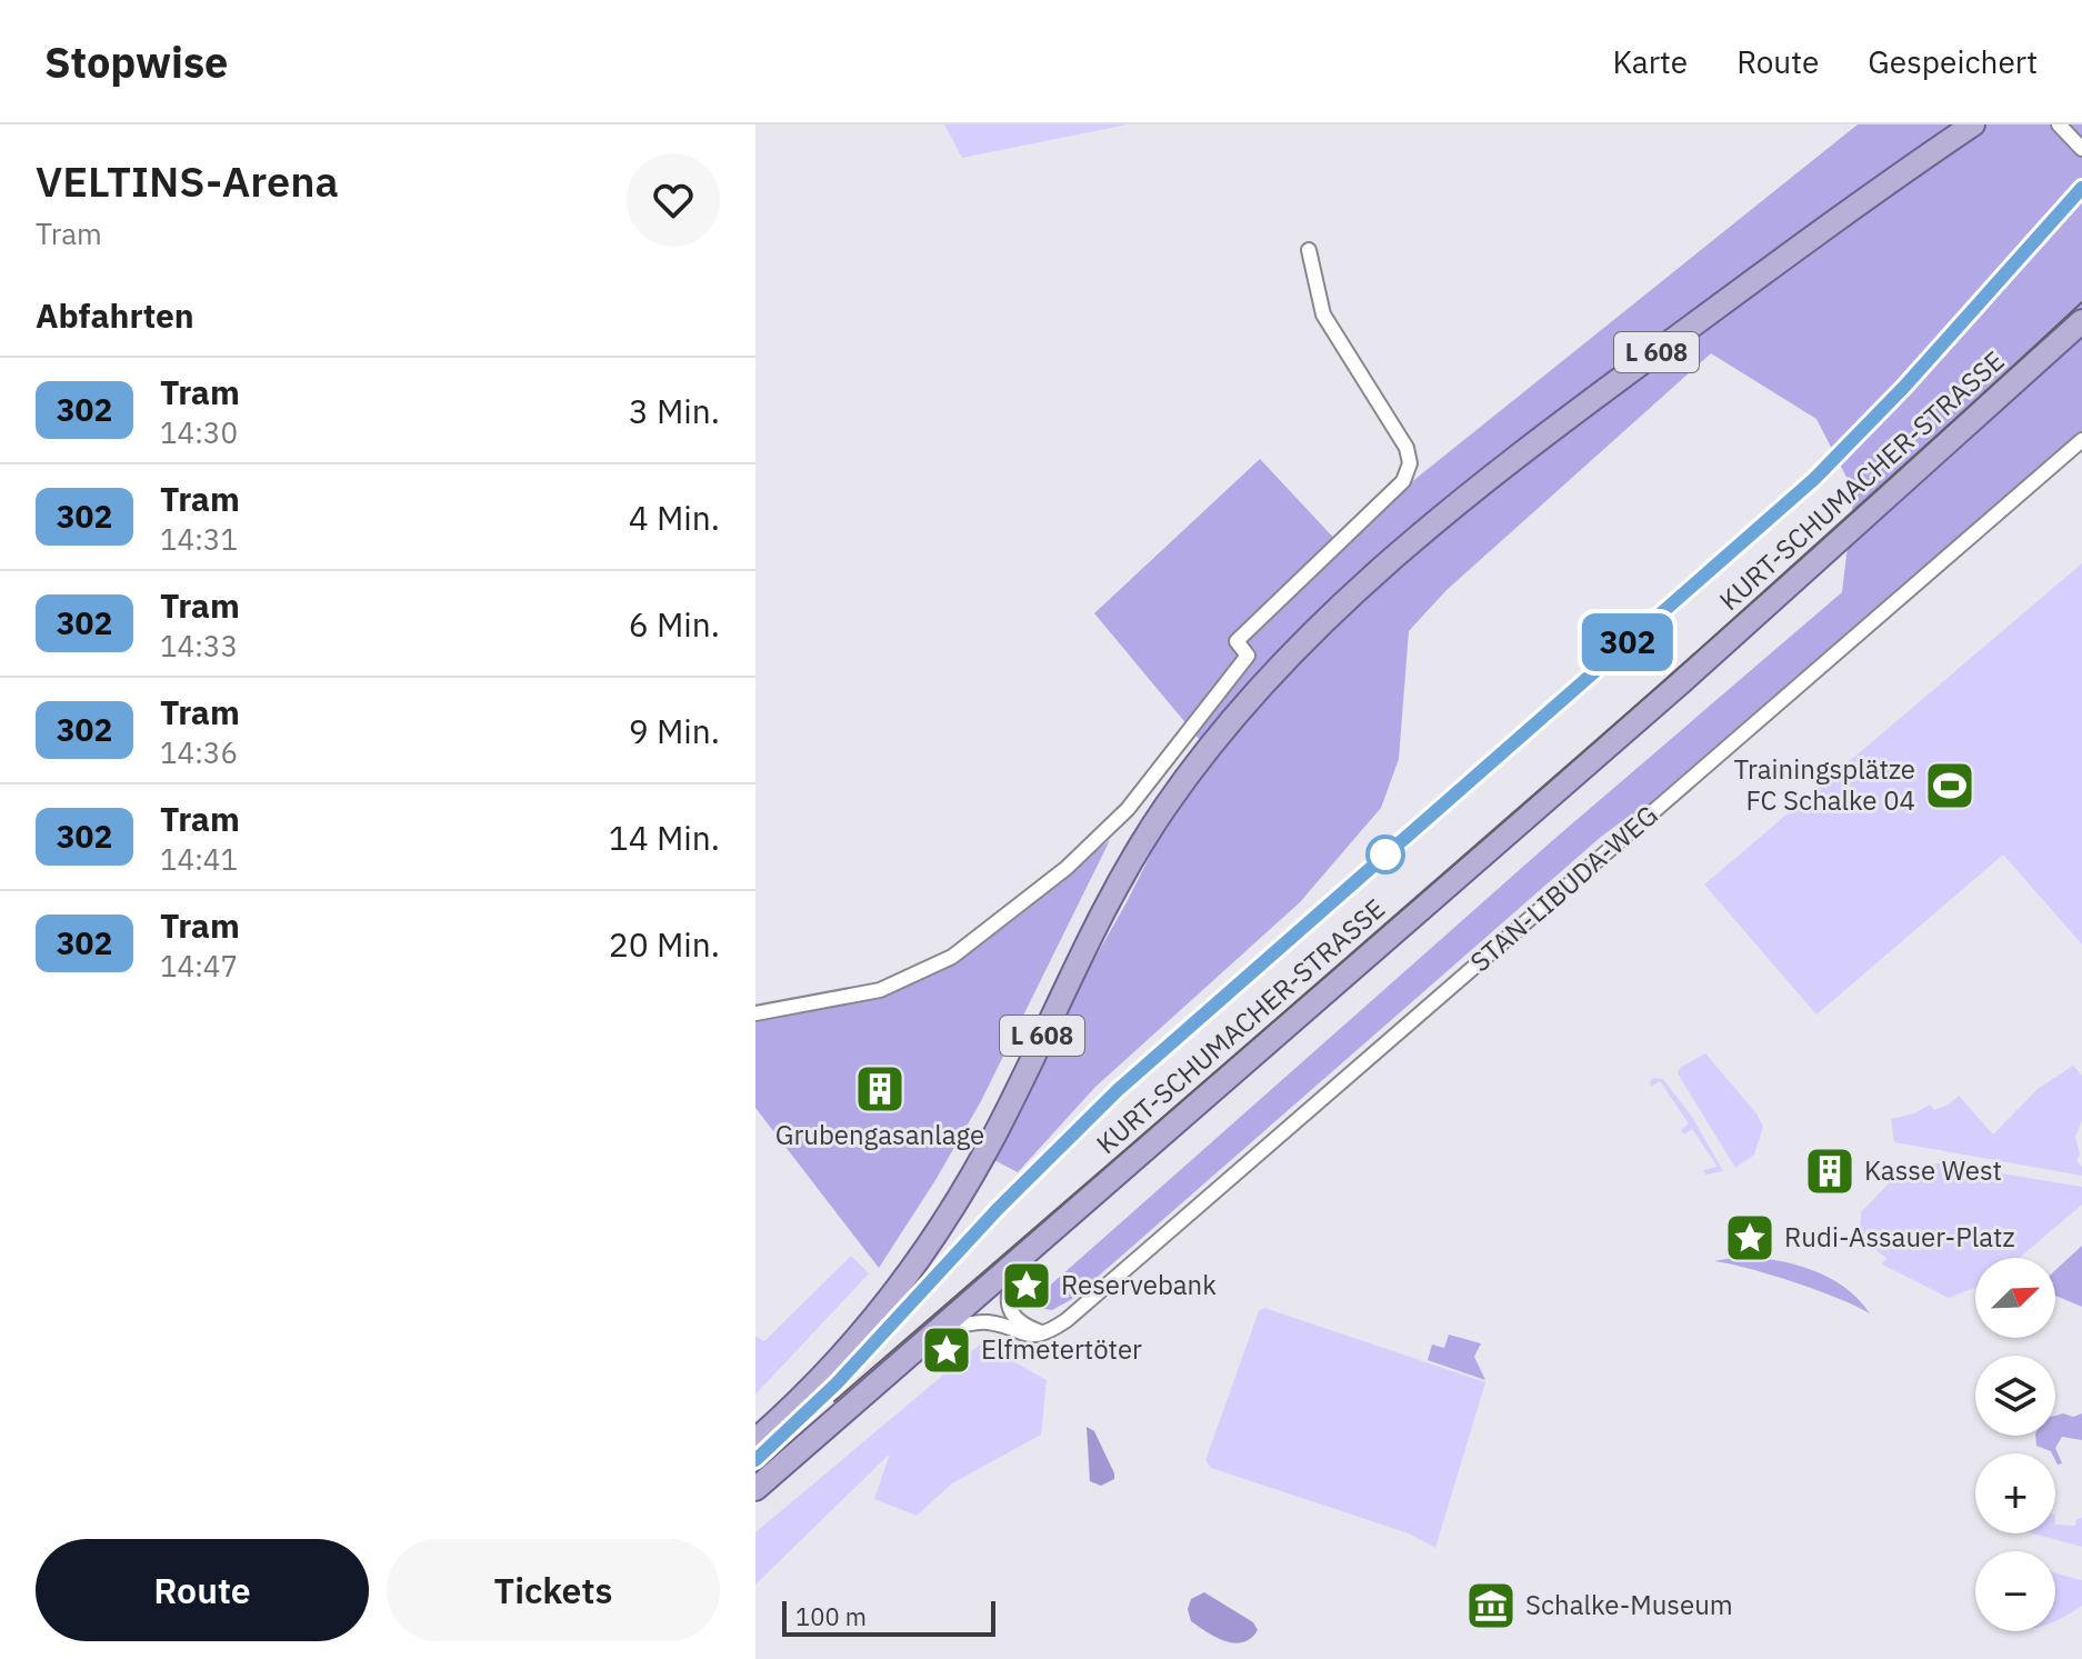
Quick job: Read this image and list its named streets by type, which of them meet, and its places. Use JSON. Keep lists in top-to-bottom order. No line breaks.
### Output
{"streets":{"main road":["L 608","KURT-SCHUMACHER-STRASSE"],"street":["STAN-LIBUDA-WEG"]},"places":{"sports":["Trainingsplätze FC Schalke 04"],"building":["Grubengasanlage","Kasse West"],"place":["Rudi-Assauer-Platz","Reservebank","Elfmetertöter"],"museum":["Schalke-Museum"]},"lines":["tram line 302"],"scale_bar":"100 m","north":"top right","page":{"header":"Stopwise","nav":["Karte","Route","Gespeichert"],"heading":[["VELTINS-Arena","Tram"],"Abfahrten"],"on_map":"302","list":[{"mark":"302","name":"Tram","note":"14:30","value":"3 Min."},{"mark":"302","name":"Tram","note":"14:31","value":"4 Min."},{"mark":"302","name":"Tram","note":"14:33","value":"6 Min."},{"mark":"302","name":"Tram","note":"14:36","value":"9 Min."},{"mark":"302","name":"Tram","note":"14:41","value":"14 Min."},{"mark":"302","name":"Tram","note":"14:47","value":"20 Min."}],"map_buttons":["+","−"],"buttons":["Route","Tickets"],"scale":"100 m"}}
